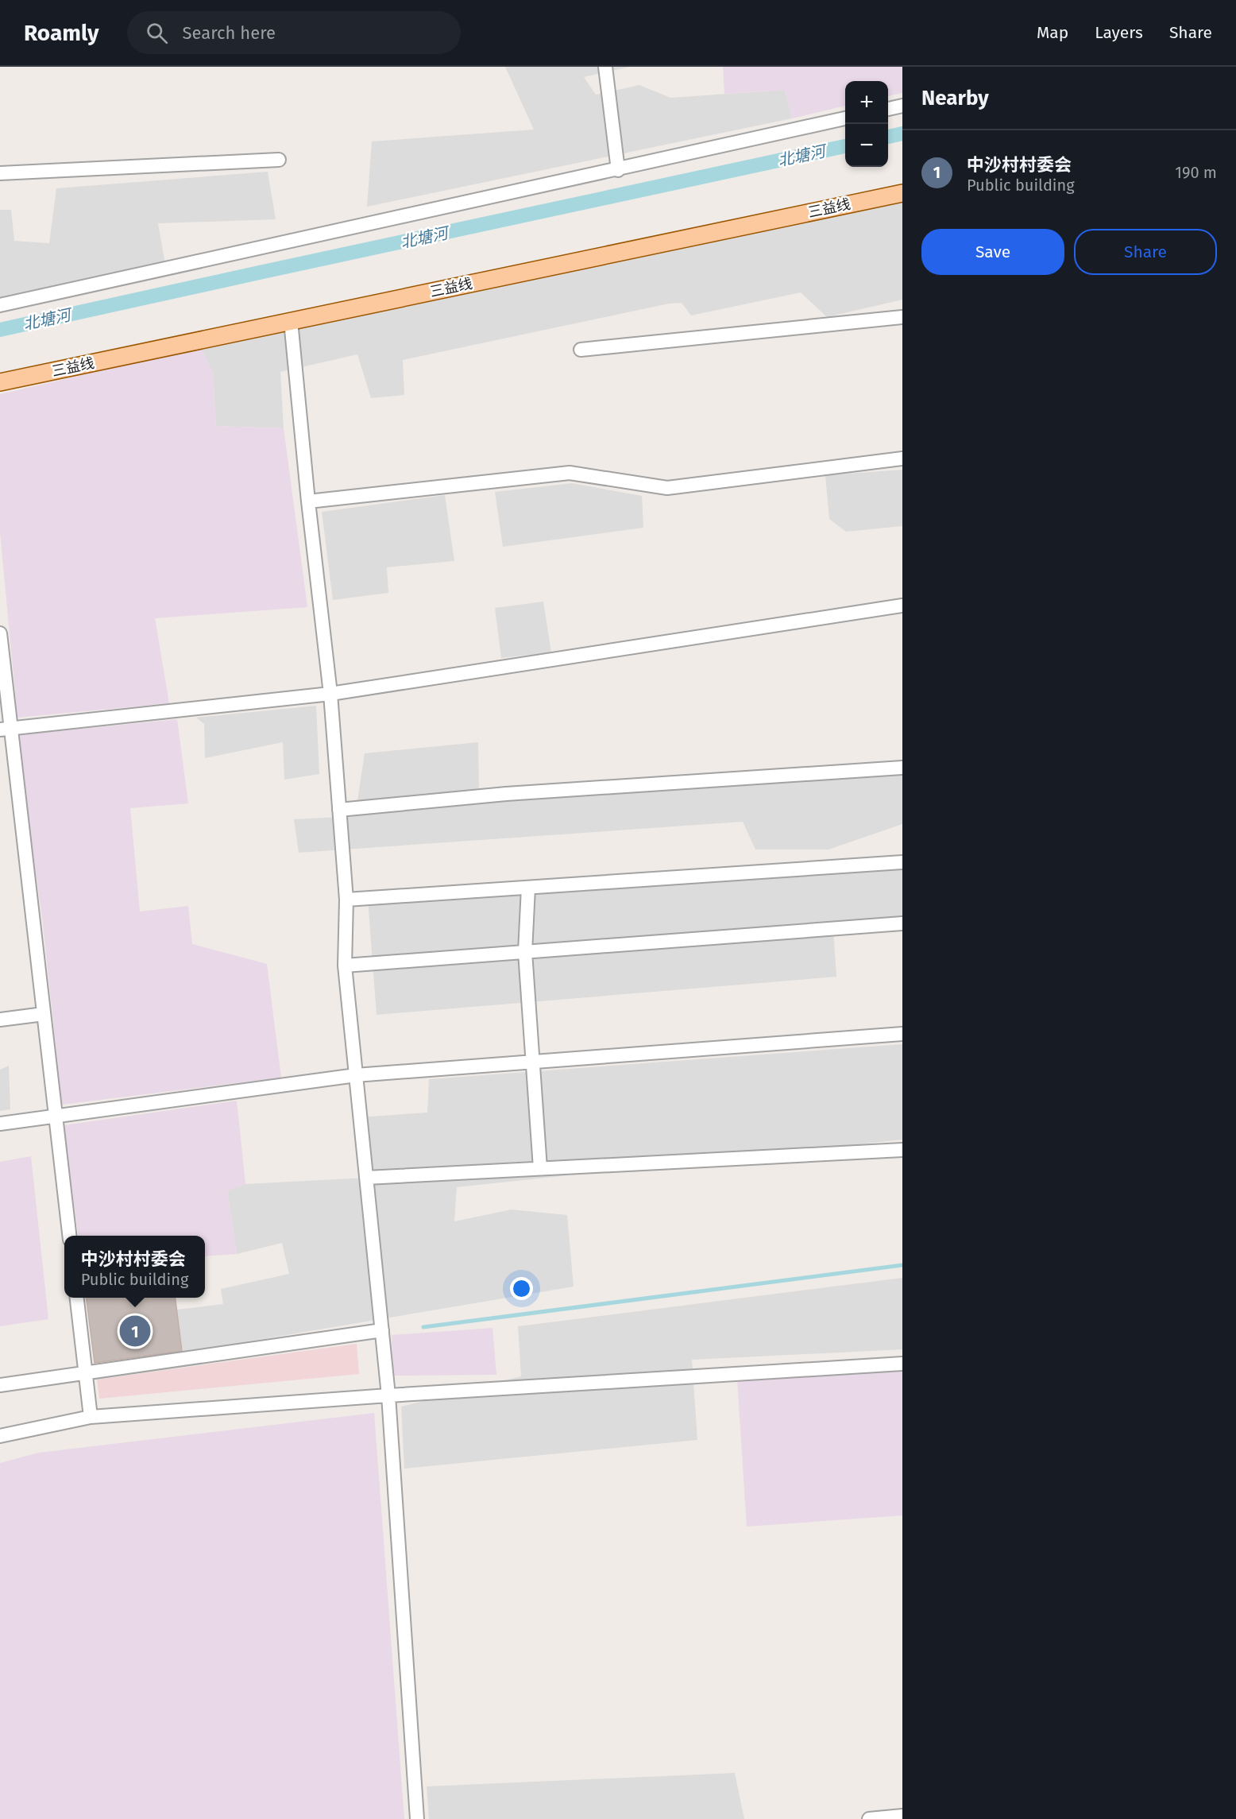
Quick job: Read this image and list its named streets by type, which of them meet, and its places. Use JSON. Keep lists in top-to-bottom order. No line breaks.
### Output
{"streets":{"main road":["三益线"]},"water":["北塘河"],"page":{"header":"Roamly","search":"Search here","nav":["Map","Layers","Share"],"heading":"Nearby","map_buttons":["+","−"],"list":[{"mark":"1","name":"中沙村村委会","note":"Public building","value":"190 m"}],"buttons":["Save","Share"],"popup":["中沙村村委会","Public building"],"pins":"1"}}
